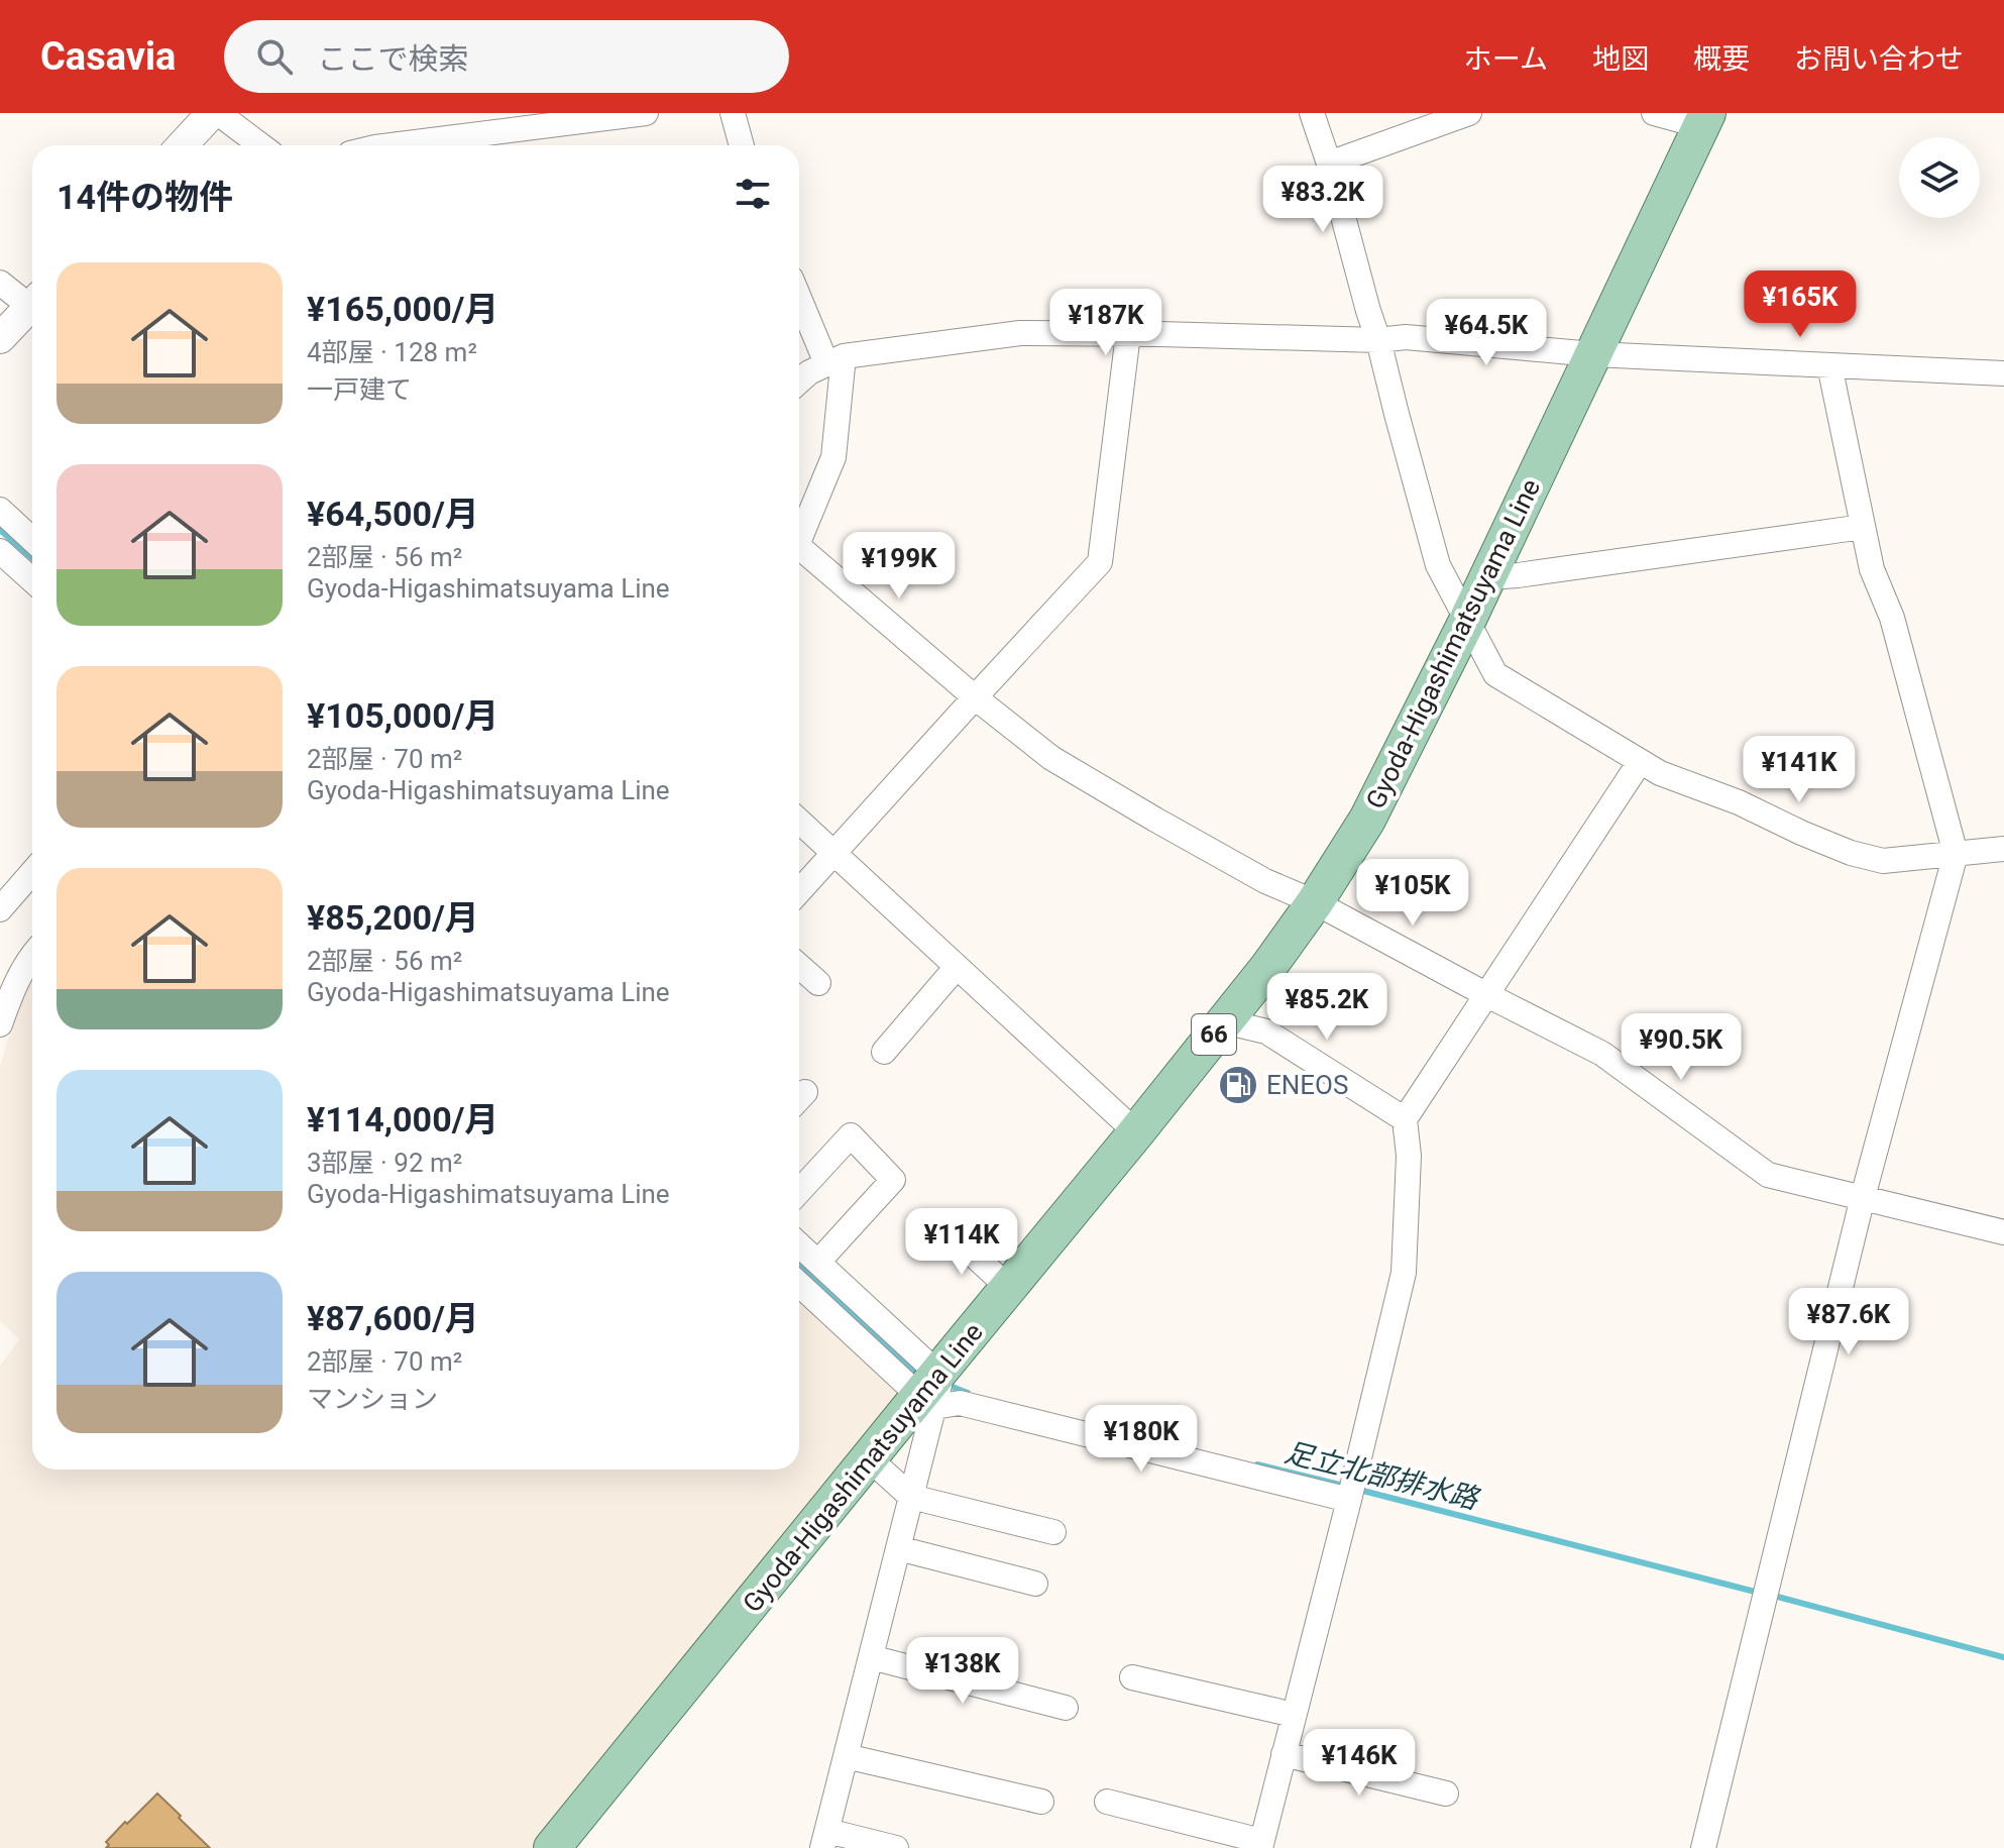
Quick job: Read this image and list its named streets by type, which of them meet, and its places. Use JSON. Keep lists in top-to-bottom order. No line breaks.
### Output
{"streets":{"main road":["Gyoda-Higashimatsuyama Line","66"]},"water":["足立北部排水路"],"places":{"fuel station":["ENEOS"]},"page":{"header":"Casavia","search":"ここで検索","nav":["ホーム","地図","概要","お問い合わせ"],"heading":"14件の物件","price":["¥83.2K","¥165K","¥187K","¥64.5K","¥199K","¥141K","¥105K","¥85.2K","¥90.5K","¥114K","¥87.6K","¥180K","¥138K","¥146K"],"list":[{"name":"¥165,000/月","note":"4部屋 · 128 m² · 一戸建て"},{"name":"¥64,500/月","note":"2部屋 · 56 m² · Gyoda-Higashimatsuyama Line"},{"name":"¥105,000/月","note":"2部屋 · 70 m² · Gyoda-Higashimatsuyama Line"},{"name":"¥85,200/月","note":"2部屋 · 56 m² · Gyoda-Higashimatsuyama Line"},{"name":"¥114,000/月","note":"3部屋 · 92 m² · Gyoda-Higashimatsuyama Line"},{"name":"¥87,600/月","note":"2部屋 · 70 m² · マンション"}]}}
